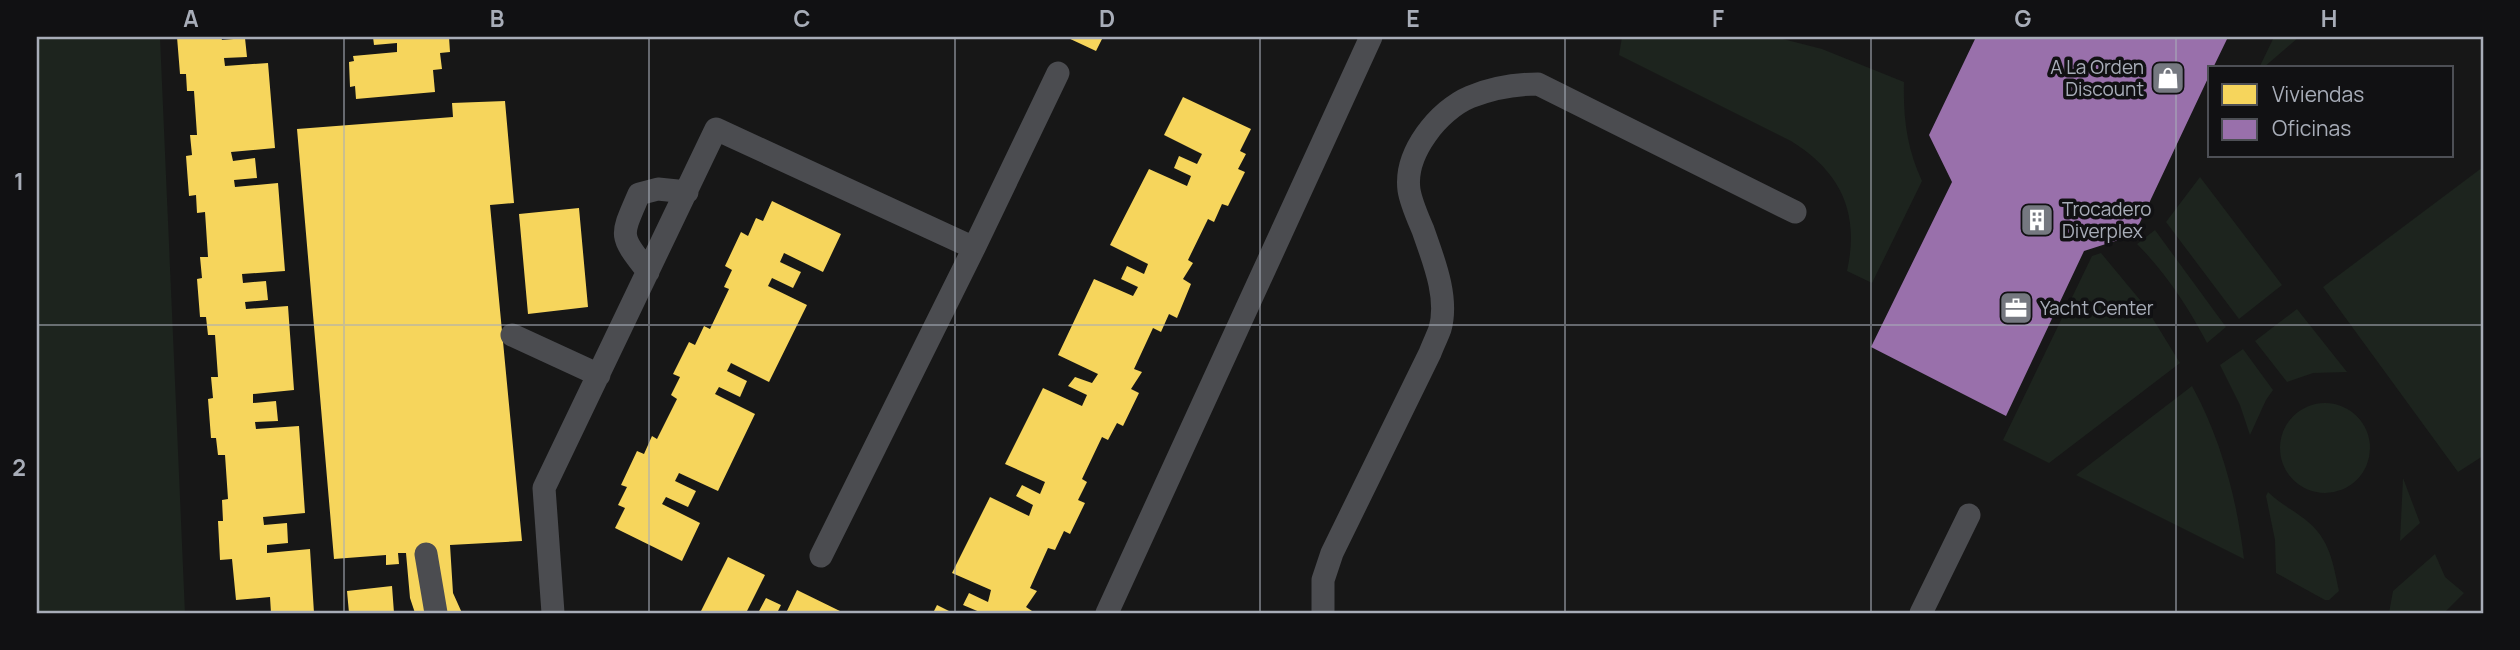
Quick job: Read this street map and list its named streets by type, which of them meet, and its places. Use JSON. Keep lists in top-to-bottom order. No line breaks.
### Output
{"places":{"shop":["A La Orden Discount"],"building":["Trocadero Diverplex"],"office":["Yacht Center"]},"legend":["Viviendas","Oficinas"],"grid":{"columns":["A","B","C","D","E","F","G","H"],"rows":["1","2"]}}
